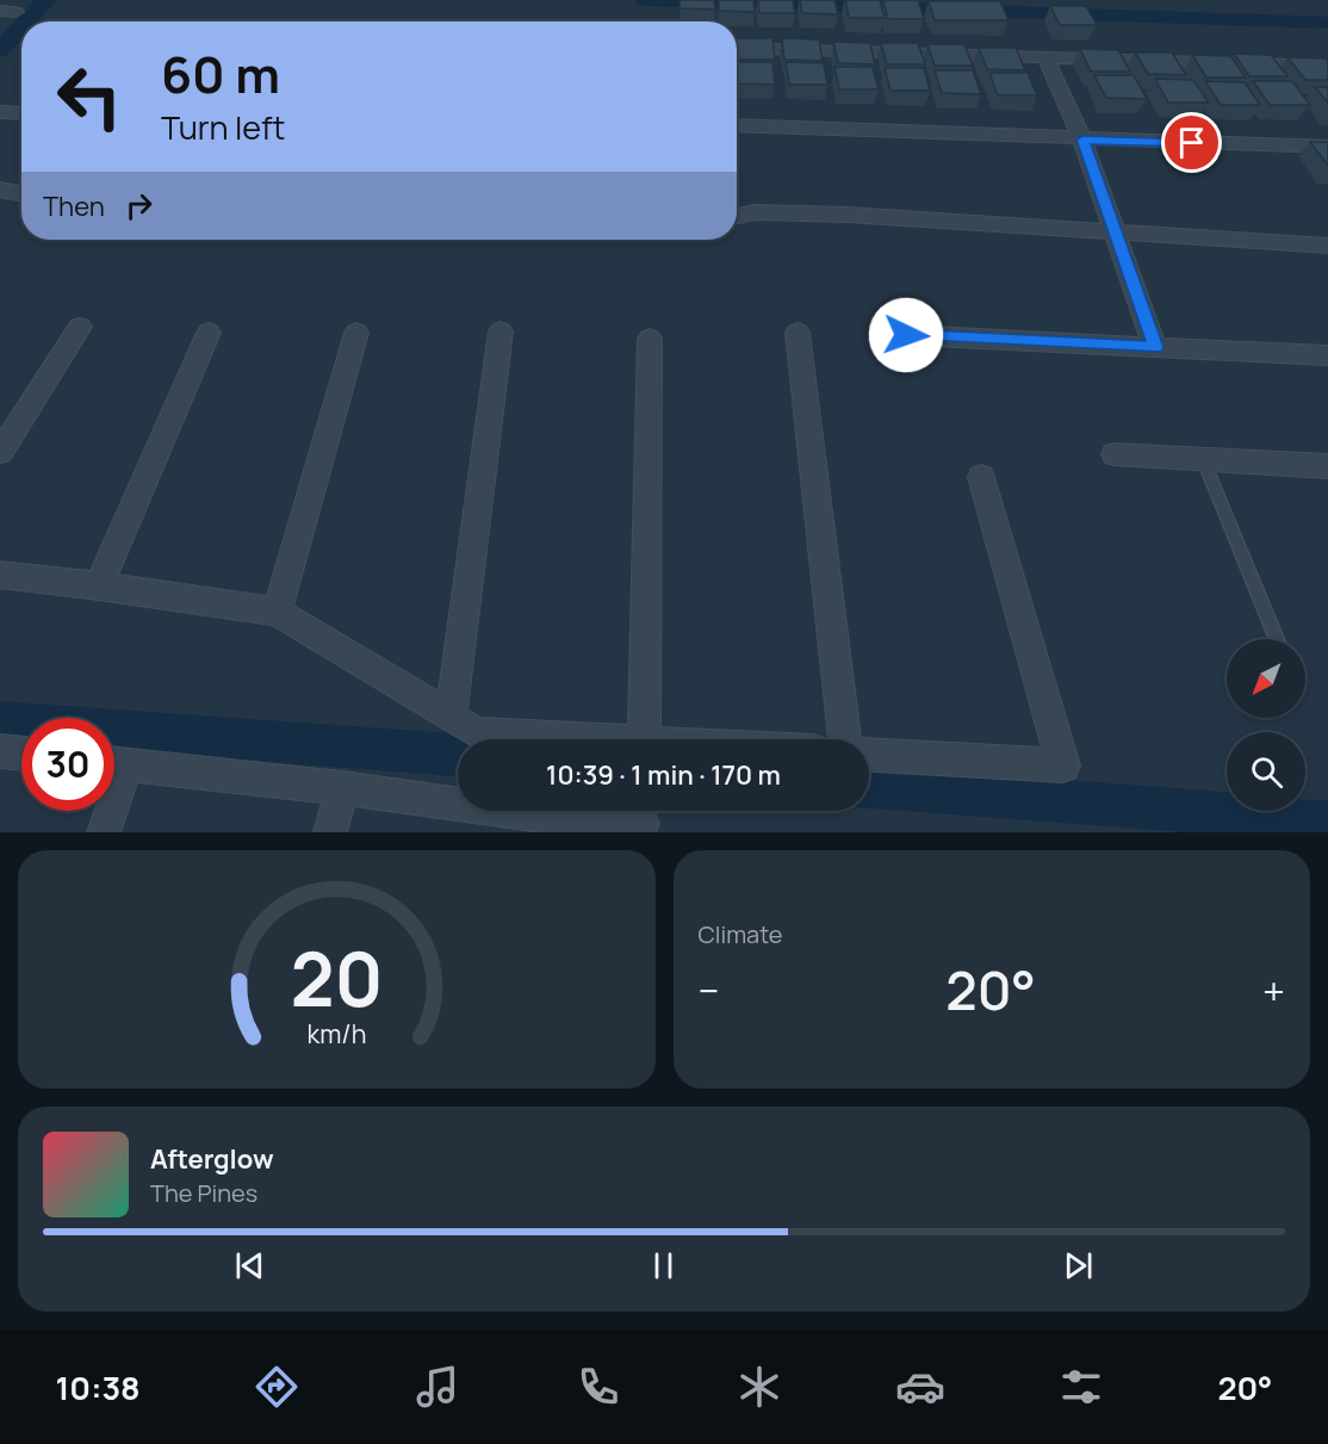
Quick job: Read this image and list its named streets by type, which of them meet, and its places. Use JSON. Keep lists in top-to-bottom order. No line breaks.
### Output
{"north":"bottom left","page":{"turn":["60 m","Turn left"],"then":"Then","limit":"30","trip":"10:39 · 1 min · 170 m","tile":"Climate","heat":["−","20°","+"],"song":["Afterglow","The Pines"],"tabs":["10:38","20°"],"gauge":["20","km/h"]}}
